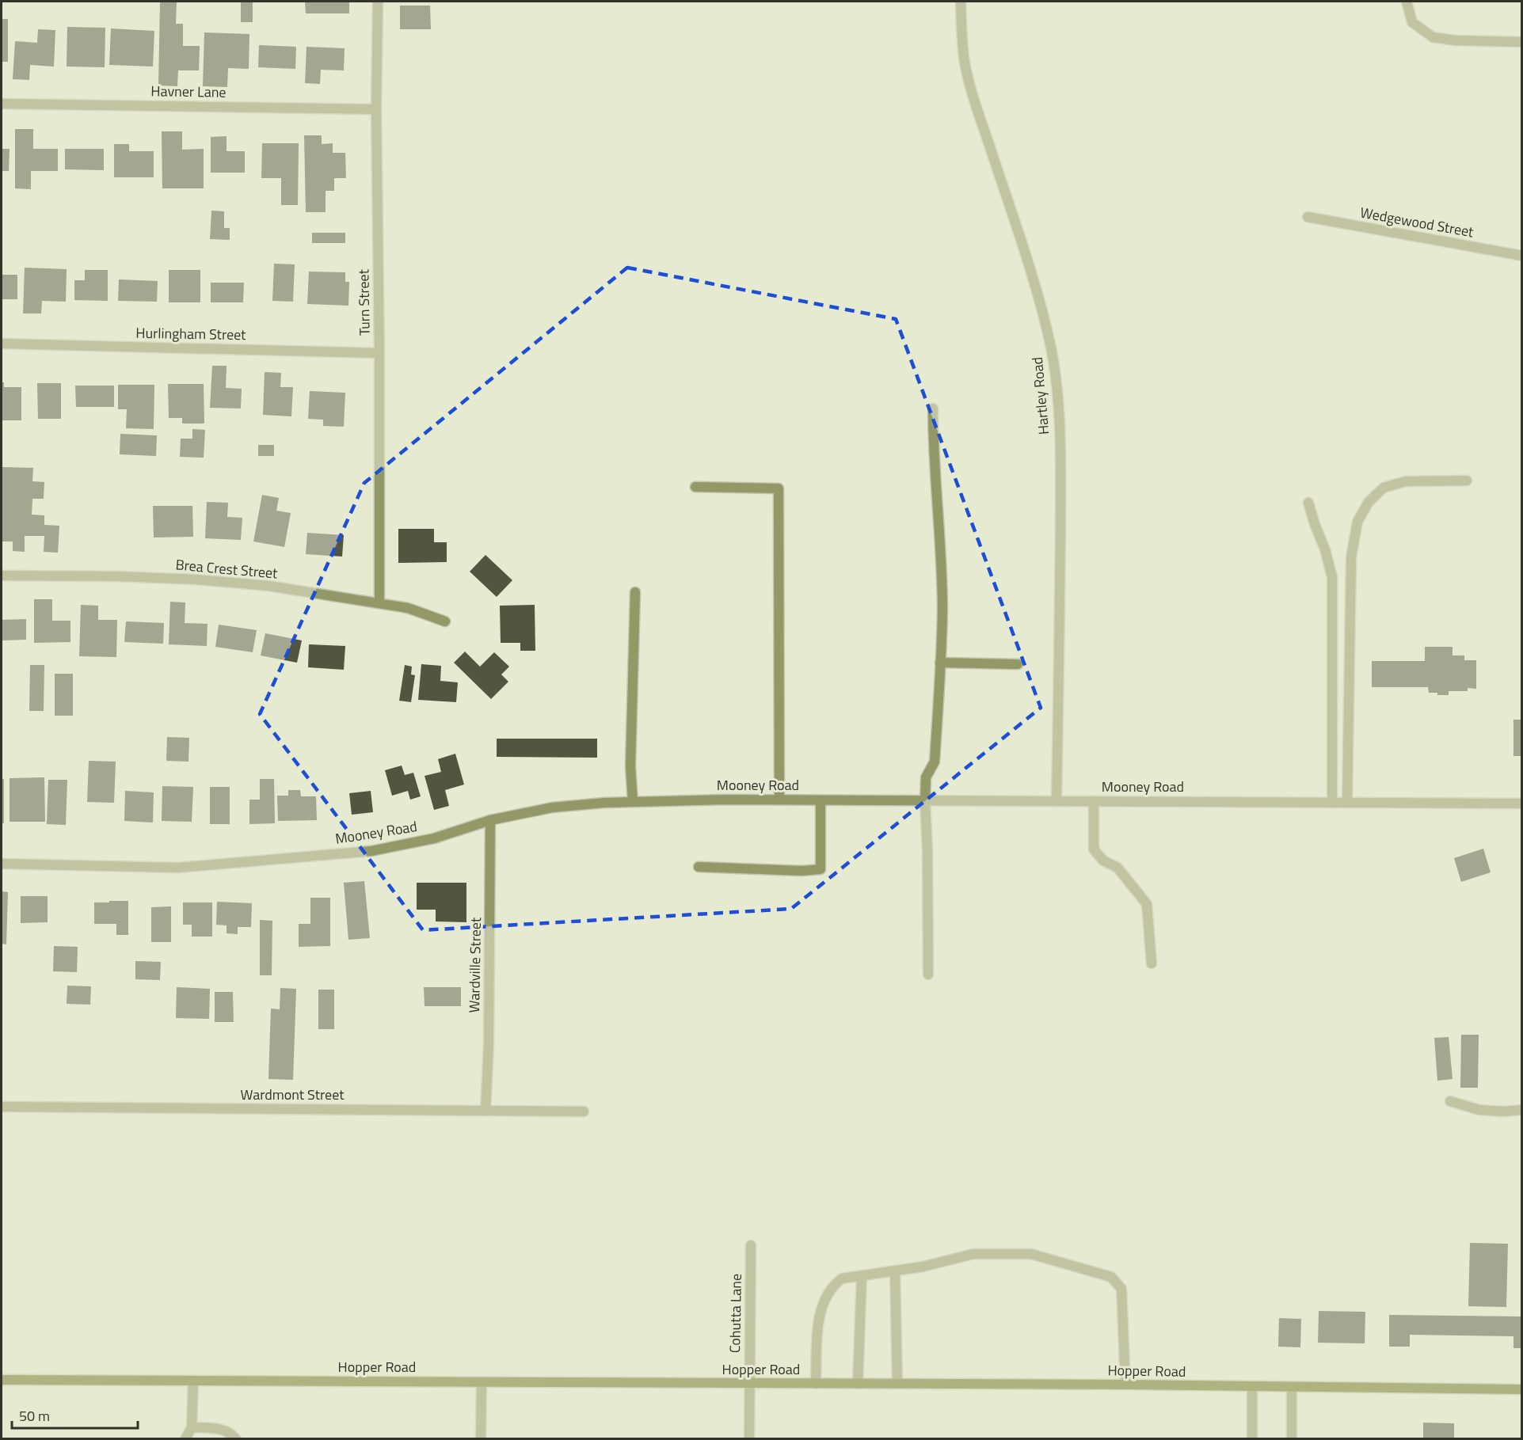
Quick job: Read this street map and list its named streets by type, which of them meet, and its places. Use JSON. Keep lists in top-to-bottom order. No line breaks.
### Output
{"streets":{"main road":["Hopper Road"],"street":["Havner Lane","Wedgewood Street","Turn Street","Hurlingham Street","Hartley Road","Brea Crest Street","Mooney Road","Wardville Street","Wardmont Street","Cohutta Lane"]},"crossings":[["Havner Lane","Turn Street"],["Turn Street","Hurlingham Street"],["Turn Street","Brea Crest Street"],["Hartley Road","Mooney Road"],["Mooney Road","Wardville Street"],["Wardville Street","Wardmont Street"],["Cohutta Lane","Hopper Road"]],"scale_bar":"50 m"}
